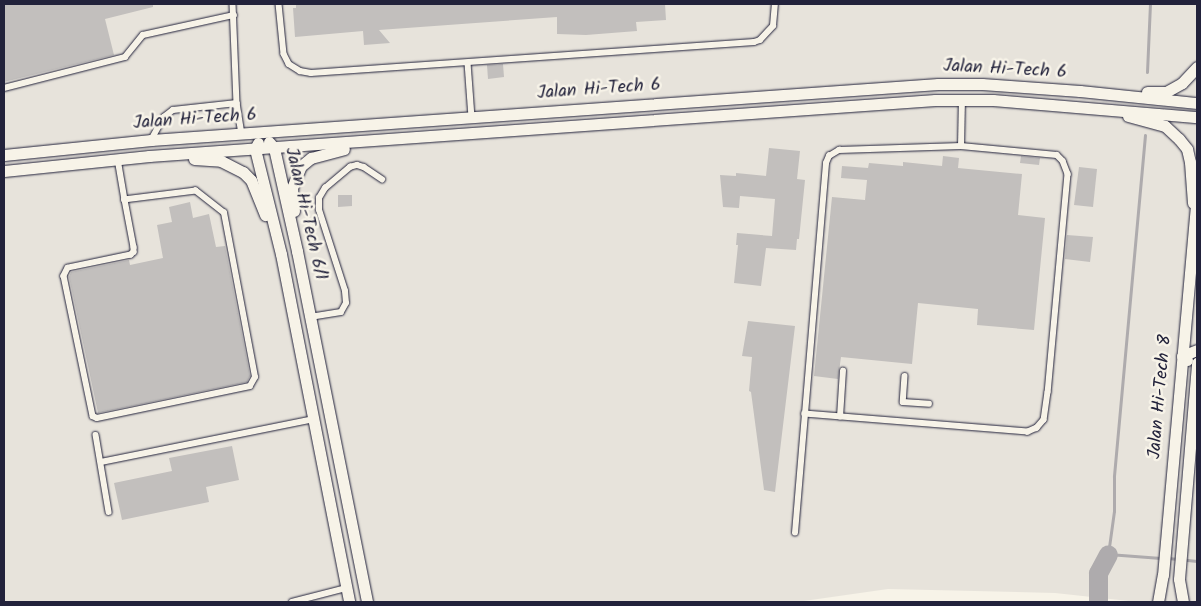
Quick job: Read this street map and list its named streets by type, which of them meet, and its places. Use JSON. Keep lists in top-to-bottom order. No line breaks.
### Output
{"streets":{"street":["Jalan Hi-Tech 6","Jalan Hi-Tech 6/1","Jalan Hi-Tech 8"]},"crossings":[["Jalan Hi-Tech 6","Jalan Hi-Tech 6/1"]]}
